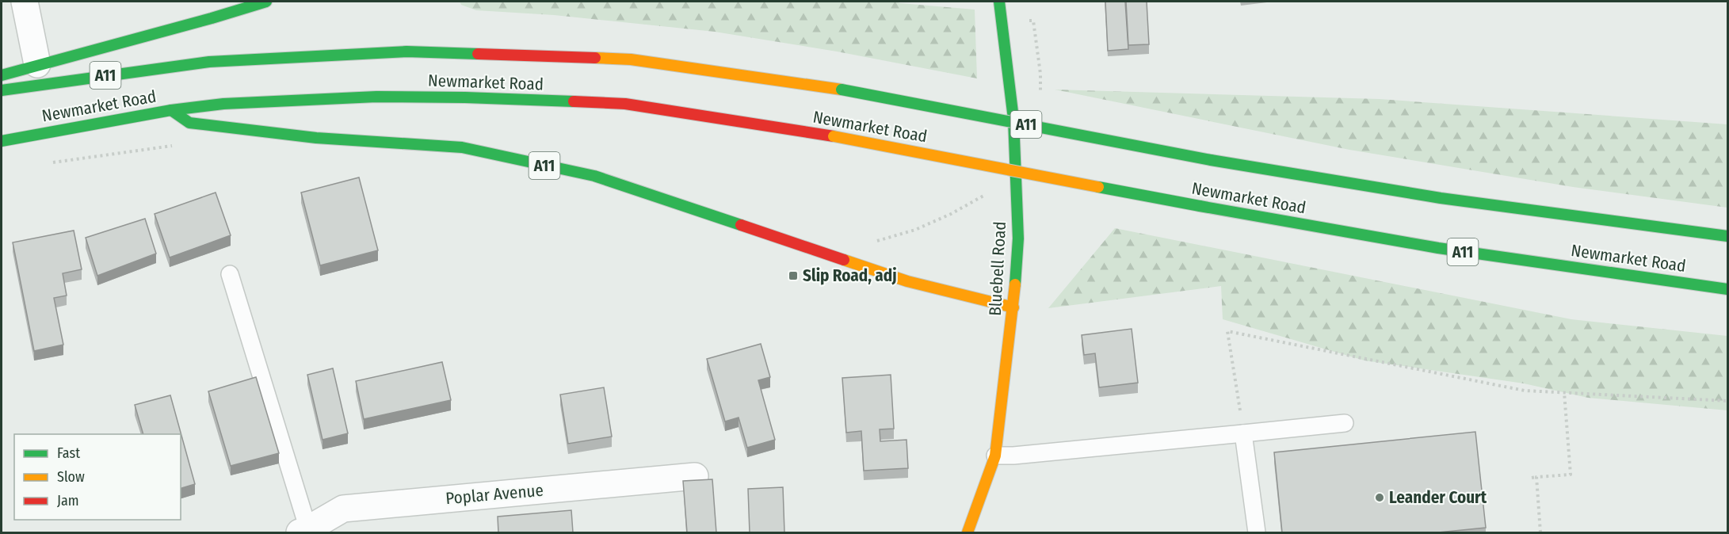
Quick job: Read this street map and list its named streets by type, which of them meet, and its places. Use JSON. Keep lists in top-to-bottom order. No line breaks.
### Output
{"streets":{"main road":["A11","Newmarket Road","Bluebell Road"],"street":["Poplar Avenue"]},"crossings":[["A11","Newmarket Road"],["A11","Bluebell Road"]],"places":{"transit":["Slip Road, adj"],"other":["Leander Court"]},"legend":["Fast","Slow","Jam"]}
